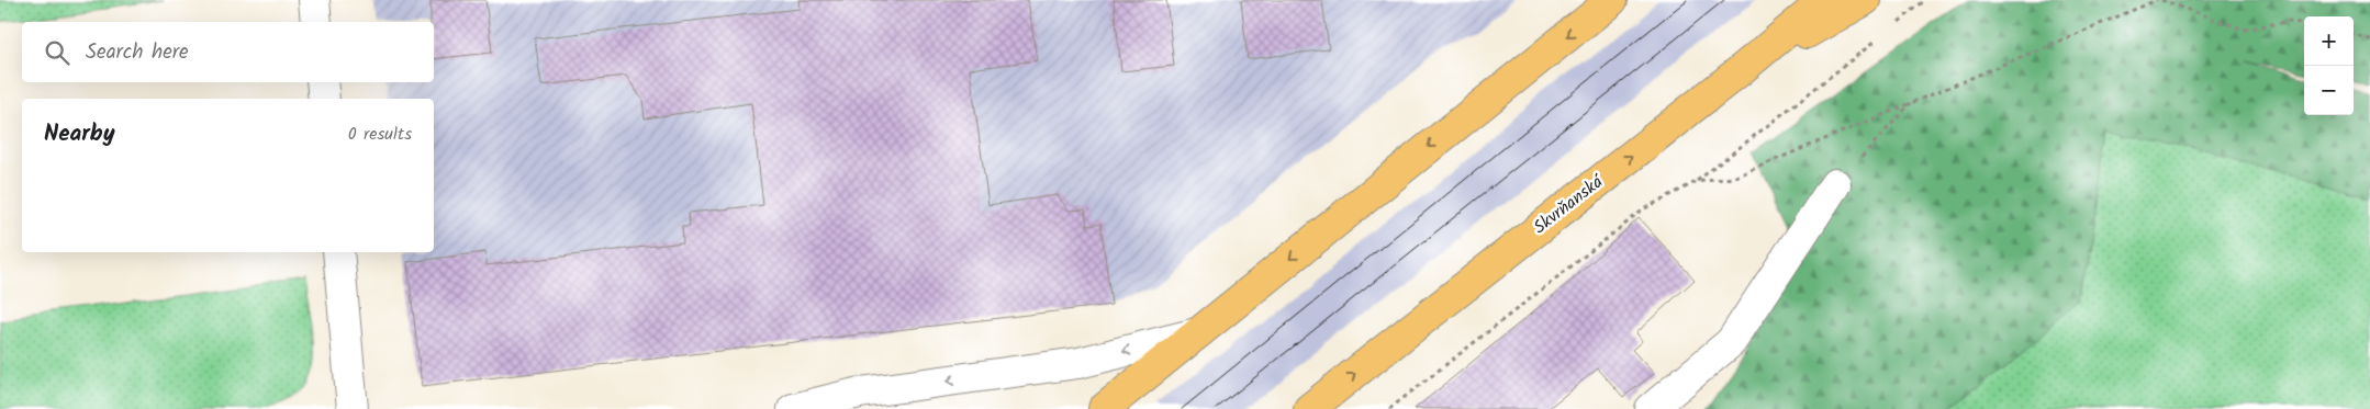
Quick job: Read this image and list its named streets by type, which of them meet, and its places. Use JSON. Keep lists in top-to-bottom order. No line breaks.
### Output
{"streets":{"main road":["Skvrňanská"]},"page":{"map_buttons":["+","−"],"search":"Search here","heading":["Nearby","0 results"]}}
